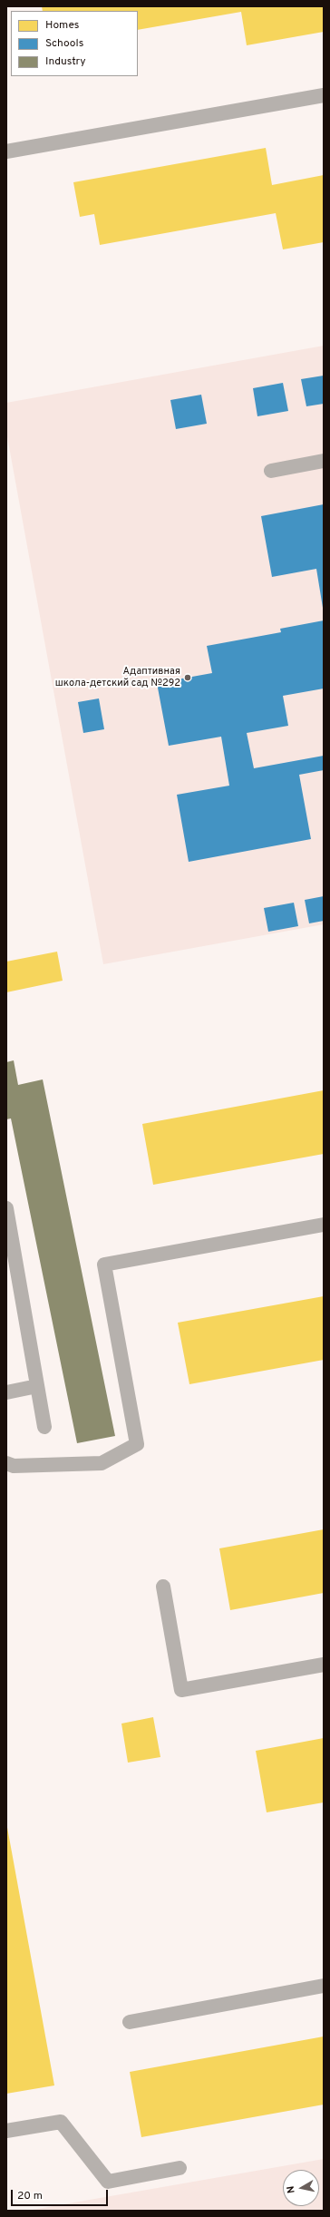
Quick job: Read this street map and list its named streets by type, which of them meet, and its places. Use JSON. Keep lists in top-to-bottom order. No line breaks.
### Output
{"places":["Адаптивная школа-детский сад №292"],"legend":["Homes","Schools","Industry"],"scale_bar":"20 m","north":"left"}
